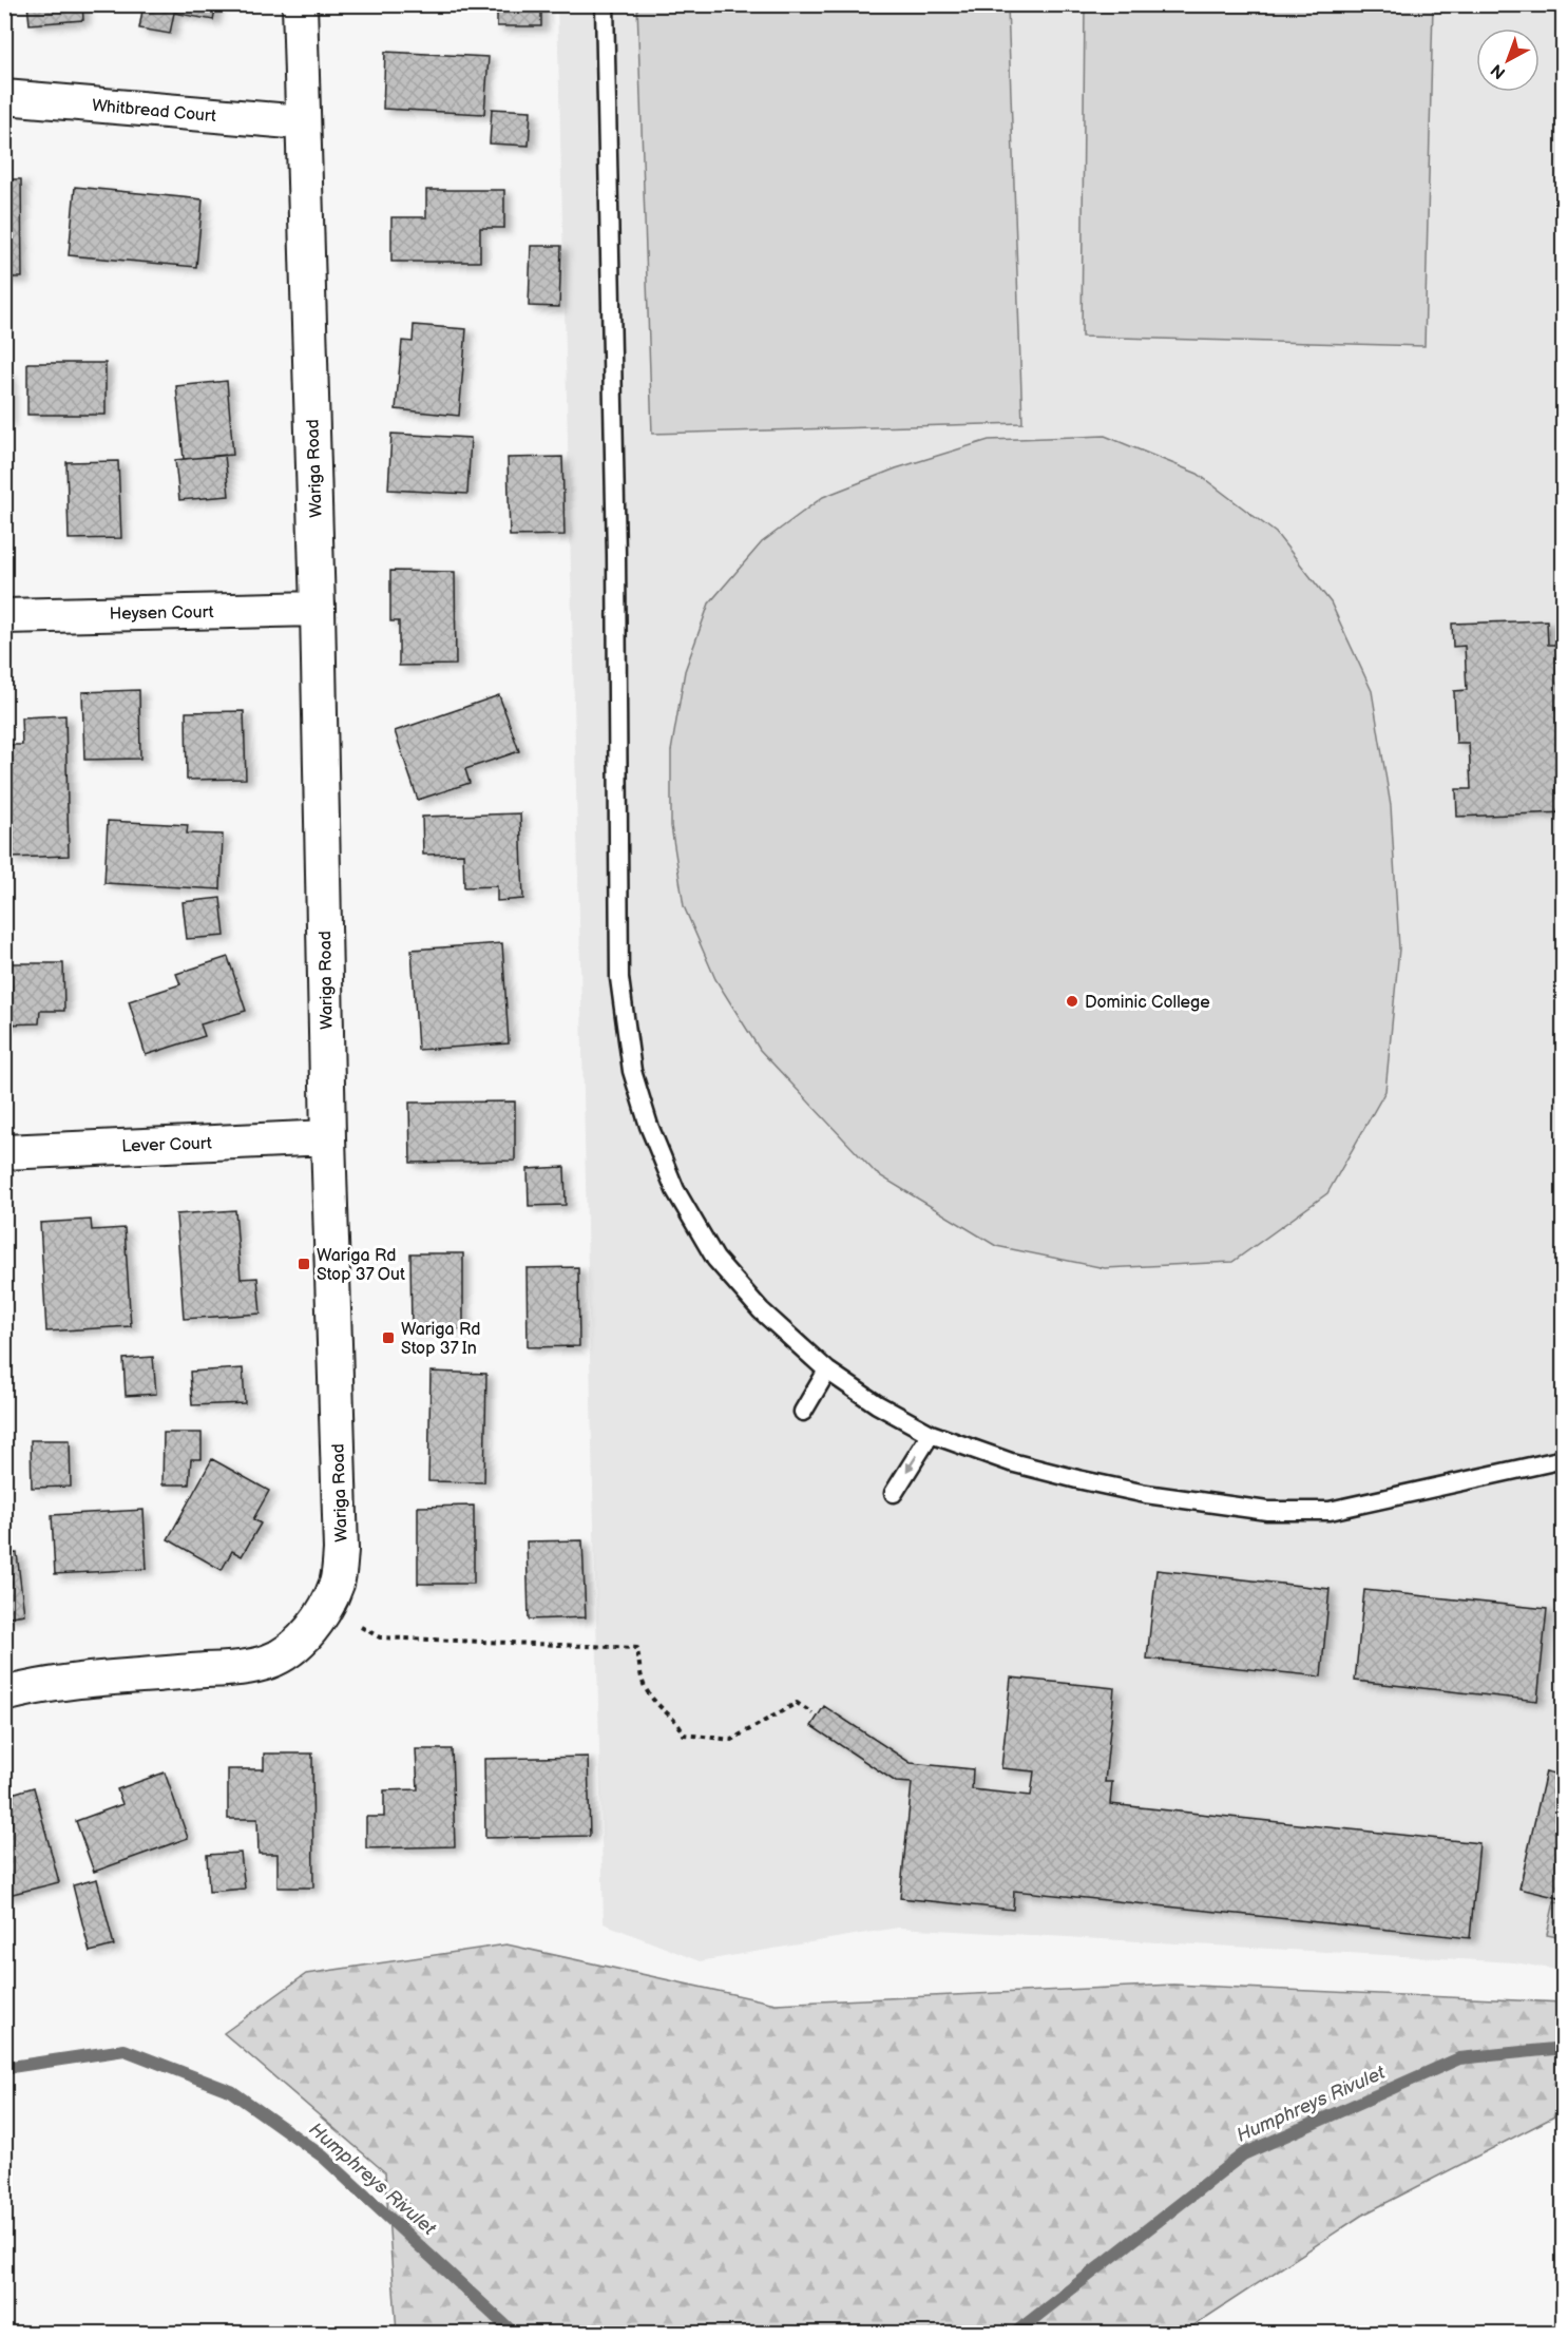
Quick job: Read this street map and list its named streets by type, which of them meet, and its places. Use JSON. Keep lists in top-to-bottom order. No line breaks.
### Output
{"streets":{"street":["Whitbread Court","Wariga Road","Heysen Court","Lever Court"]},"crossings":[["Whitbread Court","Wariga Road"],["Wariga Road","Heysen Court"],["Wariga Road","Lever Court"]],"water":["Humphreys Rivulet"],"places":{"other":["Dominic College"],"transit":["Wariga Rd Stop 37 Out","Wariga Rd Stop 37 In"]},"north":"bottom left"}
